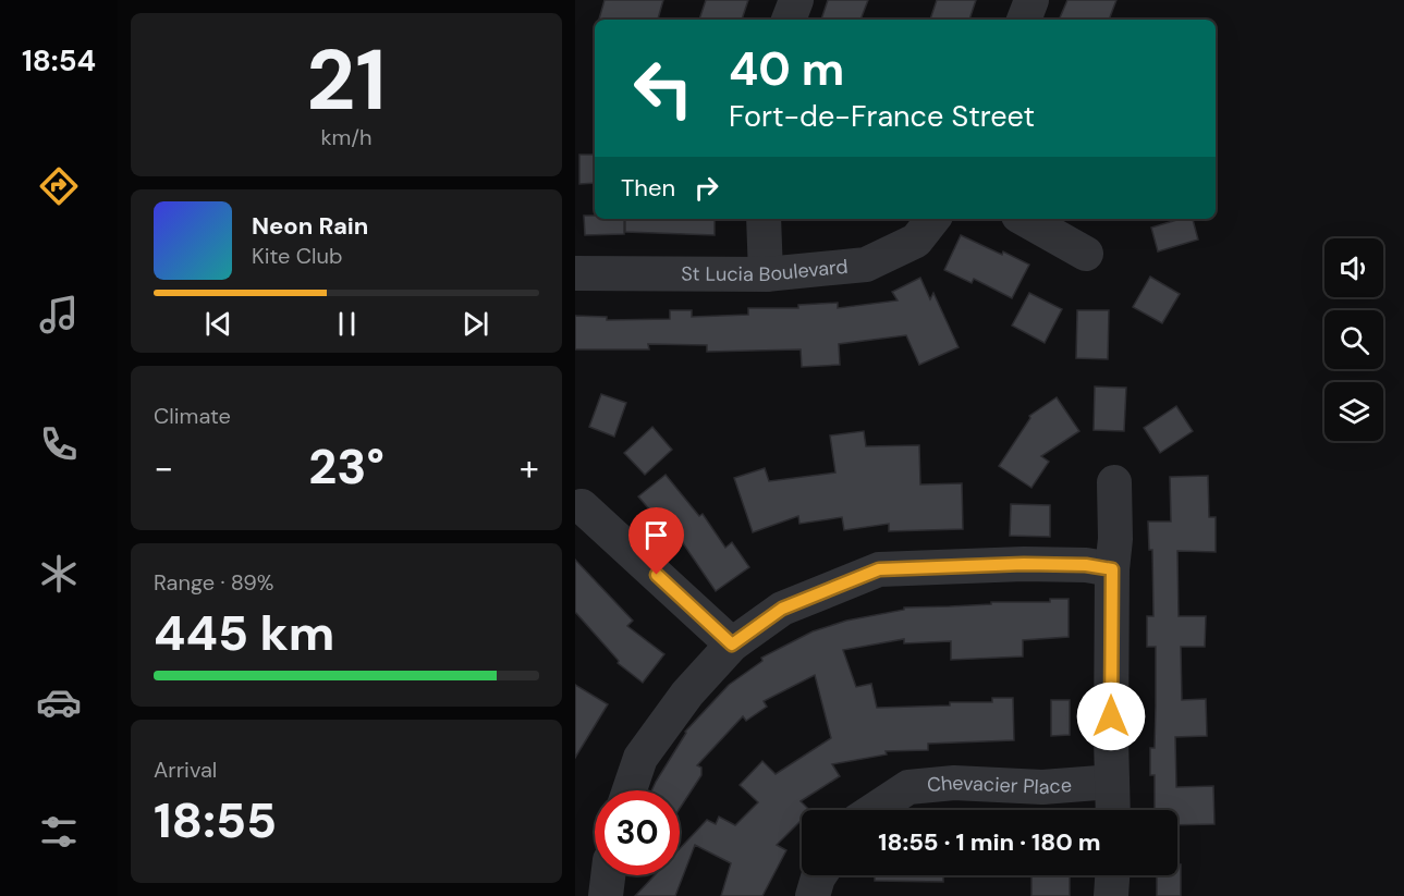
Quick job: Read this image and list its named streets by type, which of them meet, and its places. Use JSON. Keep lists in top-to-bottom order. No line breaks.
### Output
{"streets":{"street":["St Lucia Boulevard","Chevacier Place"]},"page":{"tabs":"18:54","tile":[["21","km/h"],"Climate",["Range · 89%","445 km"],["Arrival","18:55"]],"turn":["40 m","Fort-de-France Street"],"then":"Then","song":["Neon Rain","Kite Club"],"heat":["−","23°","+"],"limit":"30","trip":"18:55 · 1 min · 180 m"}}
